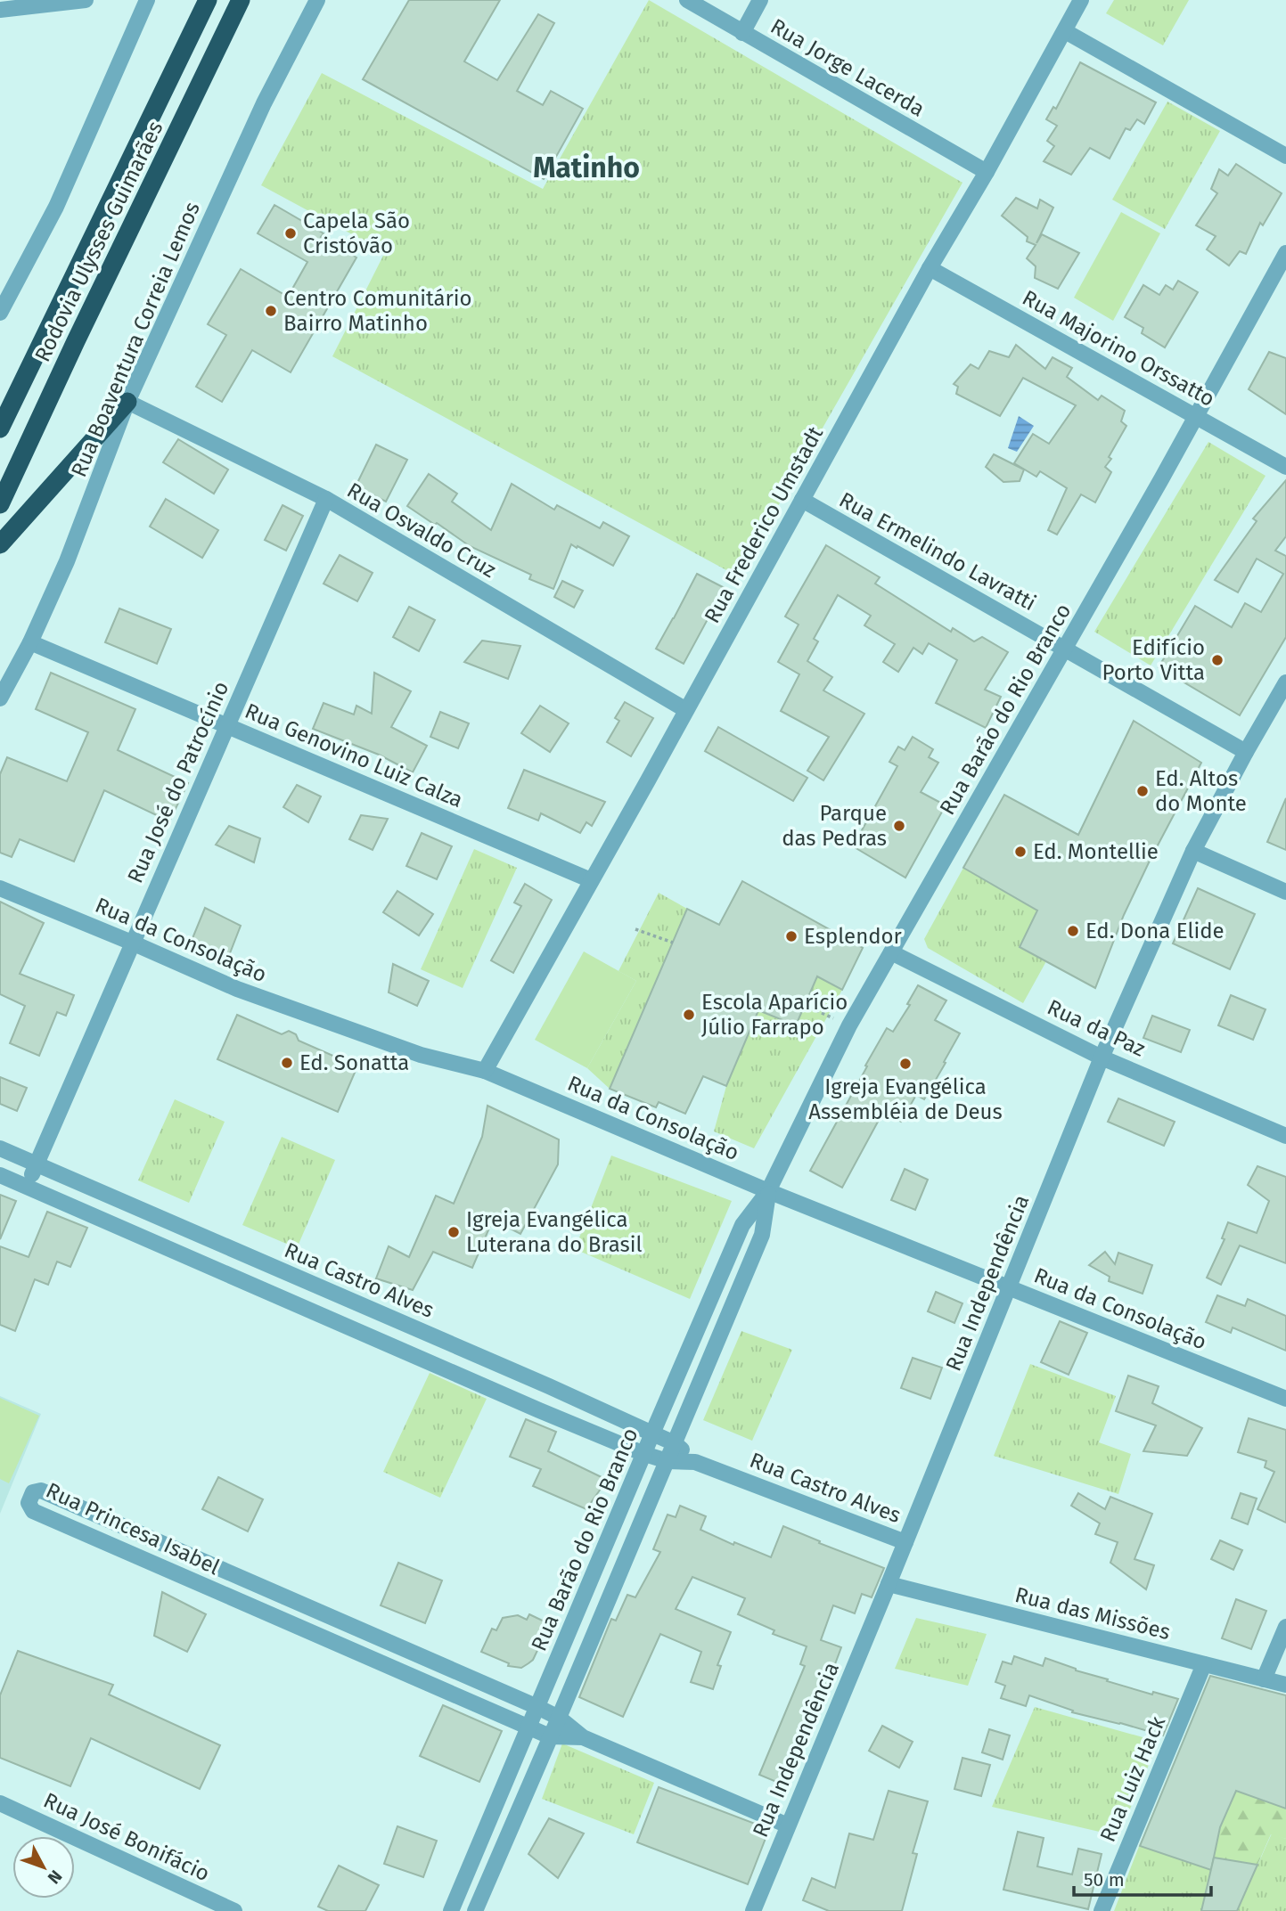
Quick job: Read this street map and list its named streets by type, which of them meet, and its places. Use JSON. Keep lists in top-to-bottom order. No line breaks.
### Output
{"streets":{"highway":["Rodovia Ulysses Guimarães"],"street":["Rua Jorge Lacerda","Rua Boaventura Correia Lemos","Rua Majorino Orssatto","Rua Frederico Umstadt","Rua Osvaldo Cruz","Rua Ermelindo Lavratti","Rua Barão do Rio Branco","Rua Genovino Luiz Calza","Rua José do Patrocínio","Rua da Consolação","Rua da Paz","Rua Castro Alves","Rua Independência","Rua Princesa Isabel","Rua das Missões","Rua Luiz Hack","Rua José Bonifácio"]},"crossings":[["Rua Jorge Lacerda","Rua Frederico Umstadt"],["Rua Boaventura Correia Lemos","Rua Osvaldo Cruz"],["Rua Boaventura Correia Lemos","Rua Genovino Luiz Calza"],["Rua Majorino Orssatto","Rua Frederico Umstadt"],["Rua Majorino Orssatto","Rua Barão do Rio Branco"],["Rua Frederico Umstadt","Rua Osvaldo Cruz"],["Rua Frederico Umstadt","Rua Ermelindo Lavratti"],["Rua Frederico Umstadt","Rua Genovino Luiz Calza"],["Rua Frederico Umstadt","Rua da Consolação"],["Rua Osvaldo Cruz","Rua José do Patrocínio"],["Rua Ermelindo Lavratti","Rua Barão do Rio Branco"],["Rua Ermelindo Lavratti","Rua Independência"],["Rua Barão do Rio Branco","Rua da Consolação"],["Rua Barão do Rio Branco","Rua da Paz"],["Rua Barão do Rio Branco","Rua Castro Alves"],["Rua Barão do Rio Branco","Rua Princesa Isabel"],["Rua Genovino Luiz Calza","Rua José do Patrocínio"],["Rua José do Patrocínio","Rua da Consolação"],["Rua José do Patrocínio","Rua Castro Alves"],["Rua da Consolação","Rua Independência"],["Rua da Paz","Rua Independência"],["Rua Castro Alves","Rua Independência"],["Rua Independência","Rua Princesa Isabel"],["Rua Independência","Rua das Missões"],["Rua das Missões","Rua Luiz Hack"]],"districts":["Matinho"],"places":["Capela São Cristóvão","Centro Comunitário Bairro Matinho","Edifício Porto Vitta","Ed. Altos do Monte","Parque das Pedras","Ed. Montellie","Ed. Dona Elide","Esplendor","Escola Aparício Júlio Farrapo","Ed. Sonatta","Igreja Evangélica Assembléia de Deus","Igreja Evangélica Luterana do Brasil"],"scale_bar":"50 m","north":"bottom right"}
